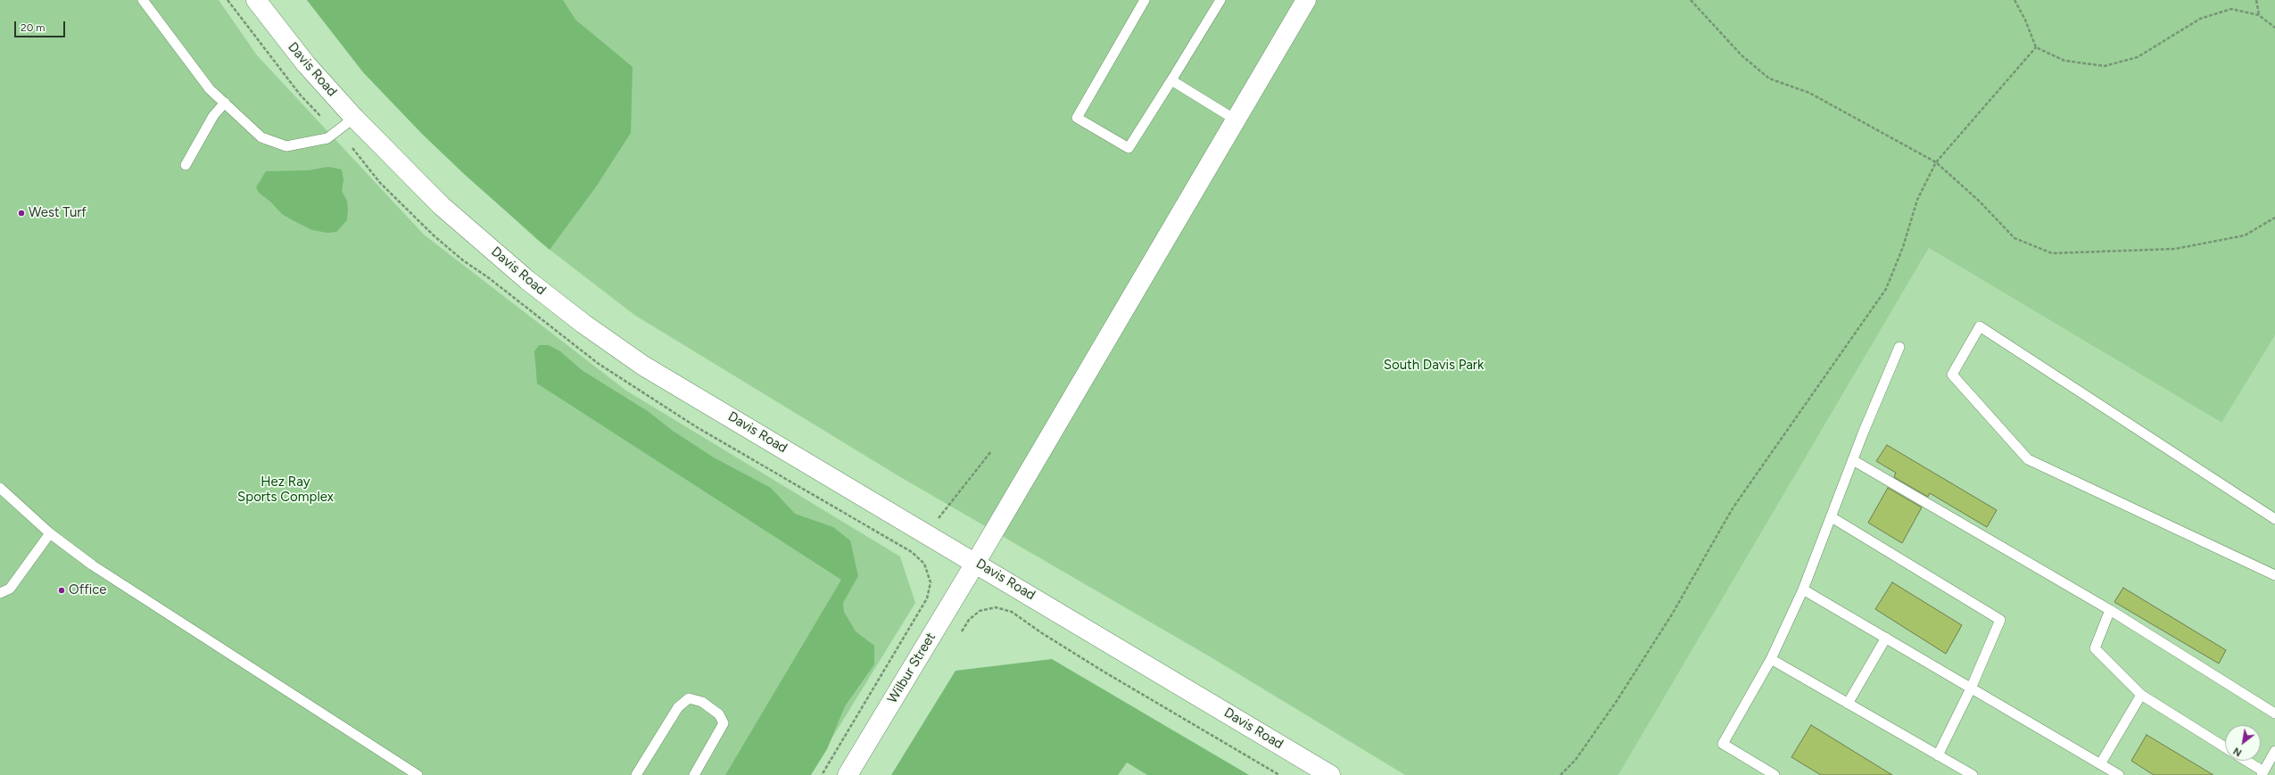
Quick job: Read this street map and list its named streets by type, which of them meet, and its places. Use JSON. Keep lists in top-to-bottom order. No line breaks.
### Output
{"streets":{"street":["Davis Road","Wilbur Street"]},"crossings":[["Davis Road","Wilbur Street"]],"parks":["South Davis Park","Hez Ray Sports Complex"],"places":["West Turf","Office"],"scale_bar":"20 m","north":"bottom left"}
